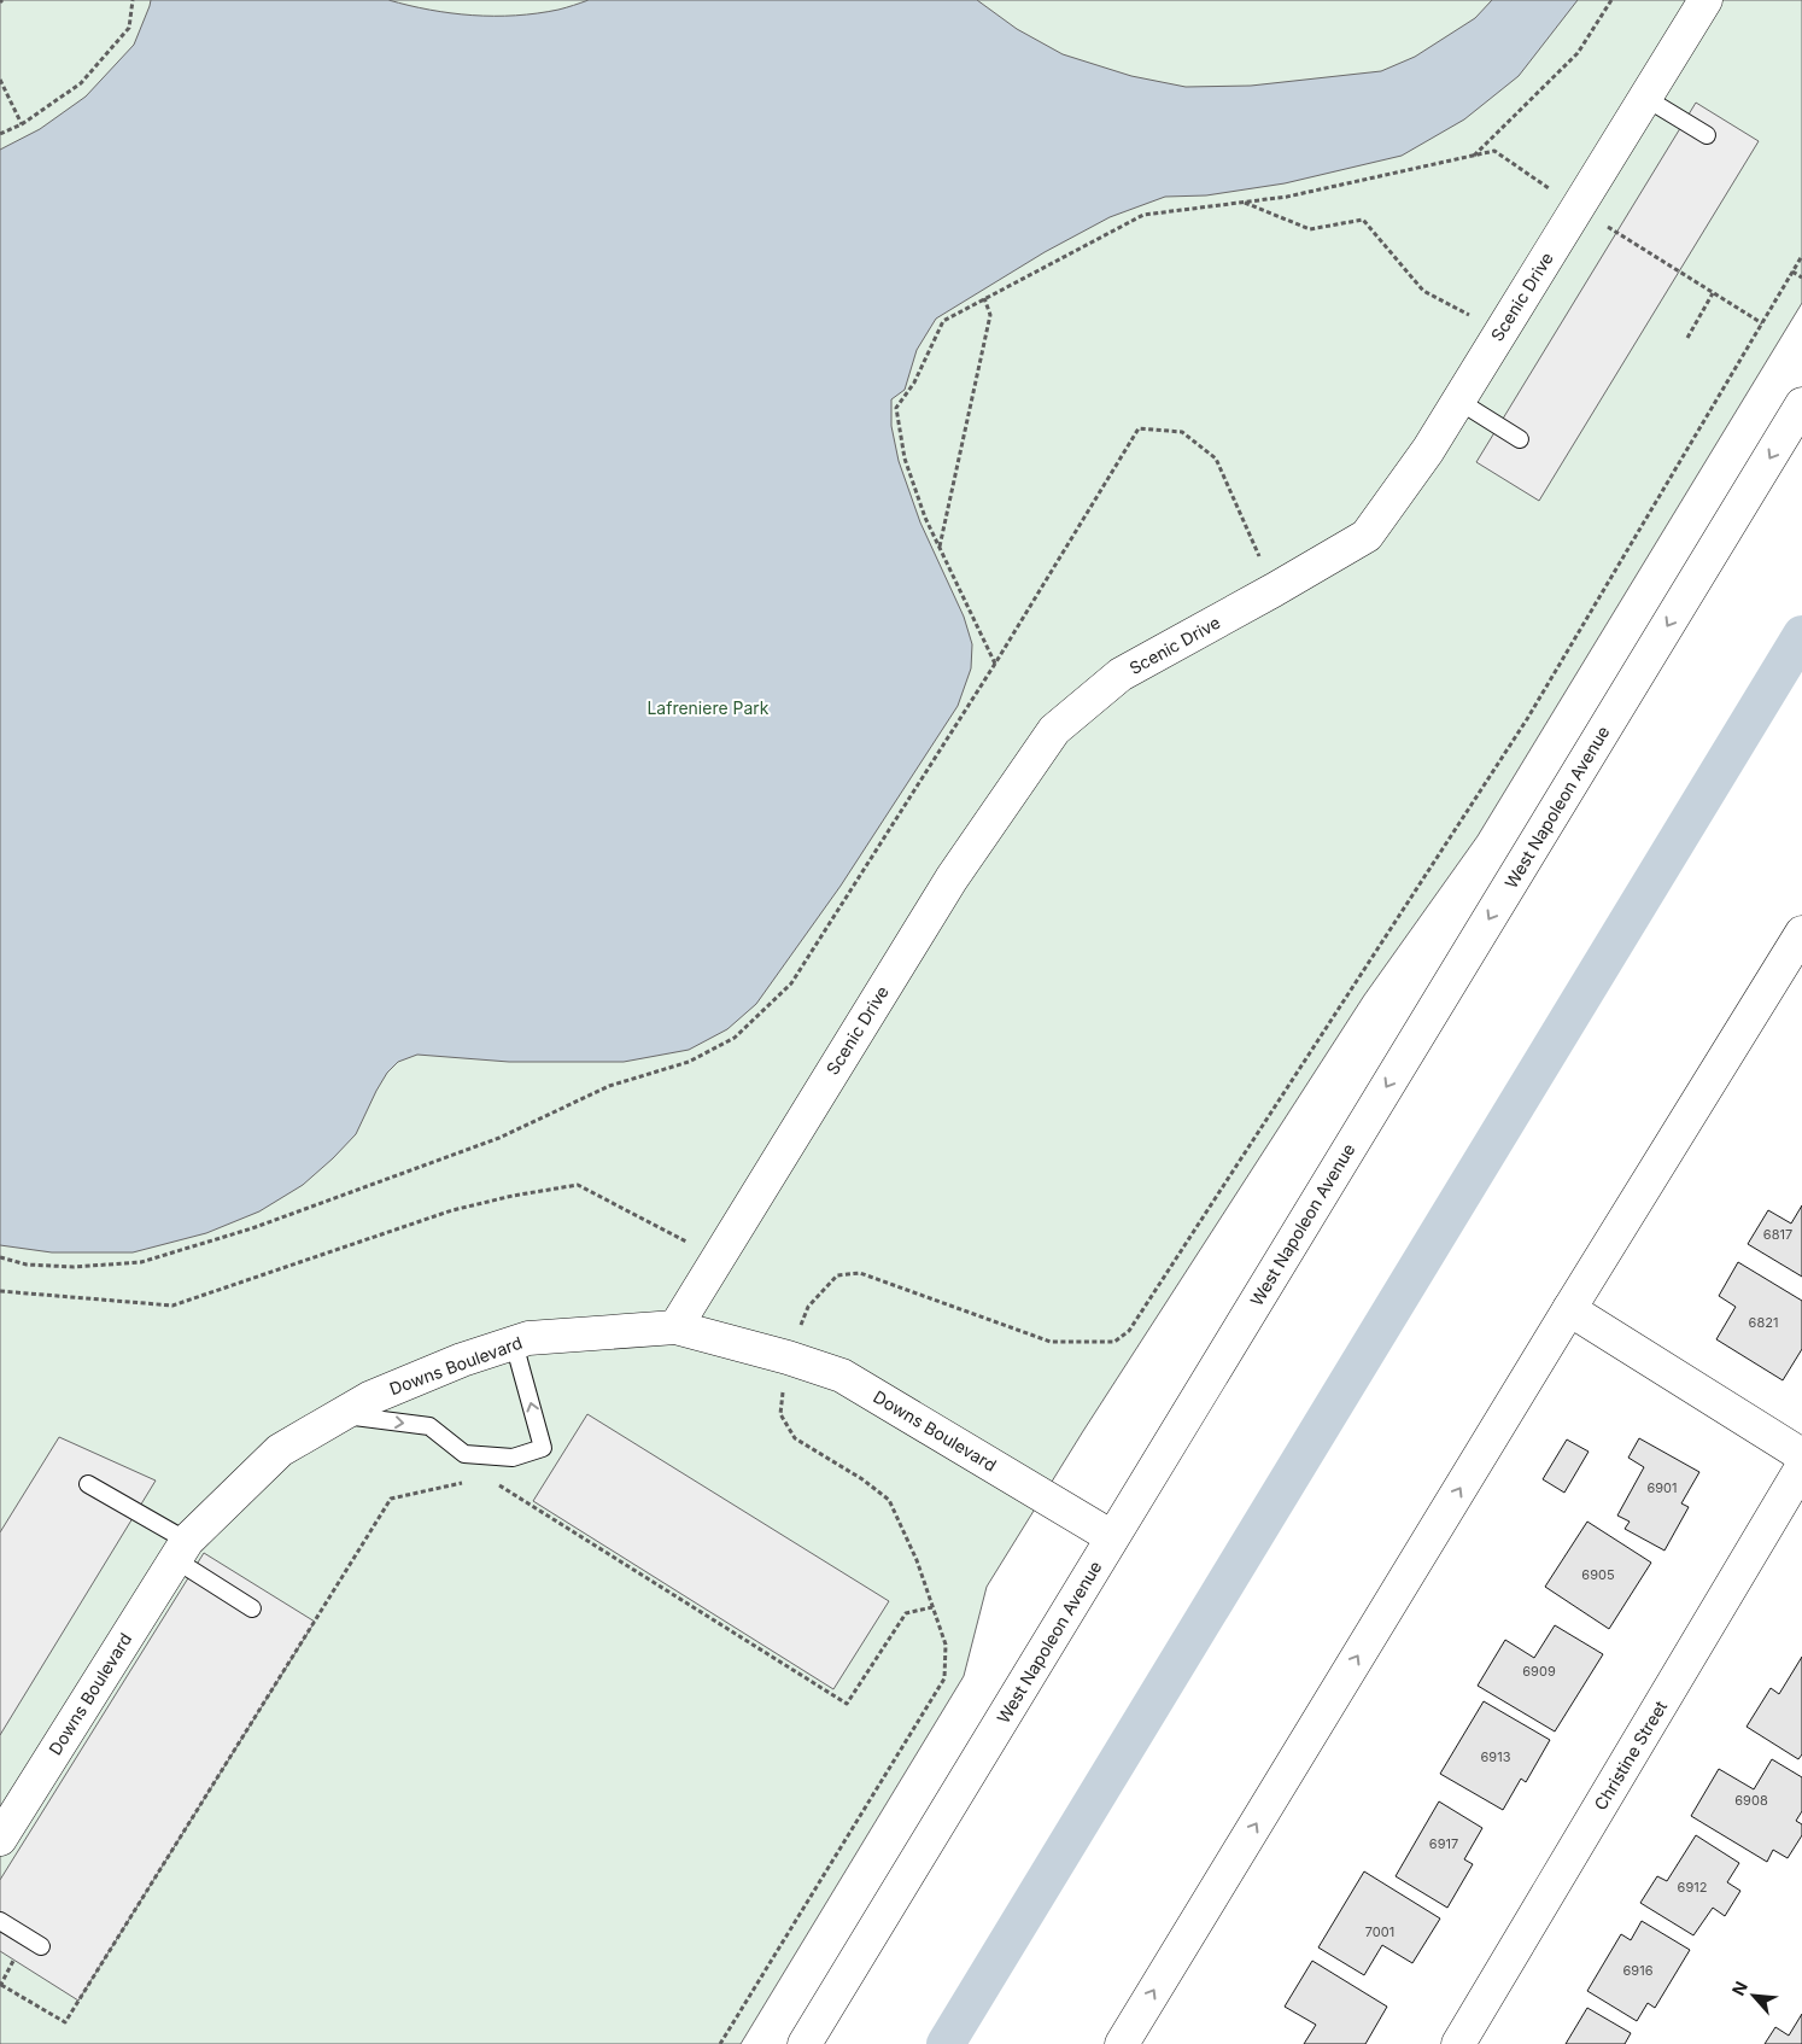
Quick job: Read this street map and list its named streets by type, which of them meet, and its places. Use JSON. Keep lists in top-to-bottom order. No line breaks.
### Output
{"streets":{"street":["Scenic Drive","West Napoleon Avenue","Downs Boulevard","Christine Street"]},"crossings":[["Scenic Drive","Downs Boulevard"],["West Napoleon Avenue","Downs Boulevard"]],"parks":["Lafreniere Park"],"house_numbers":["6817","6821","6901","6905","6909","6913","6908","6917","6912","7001","6916"],"north":"top left"}
